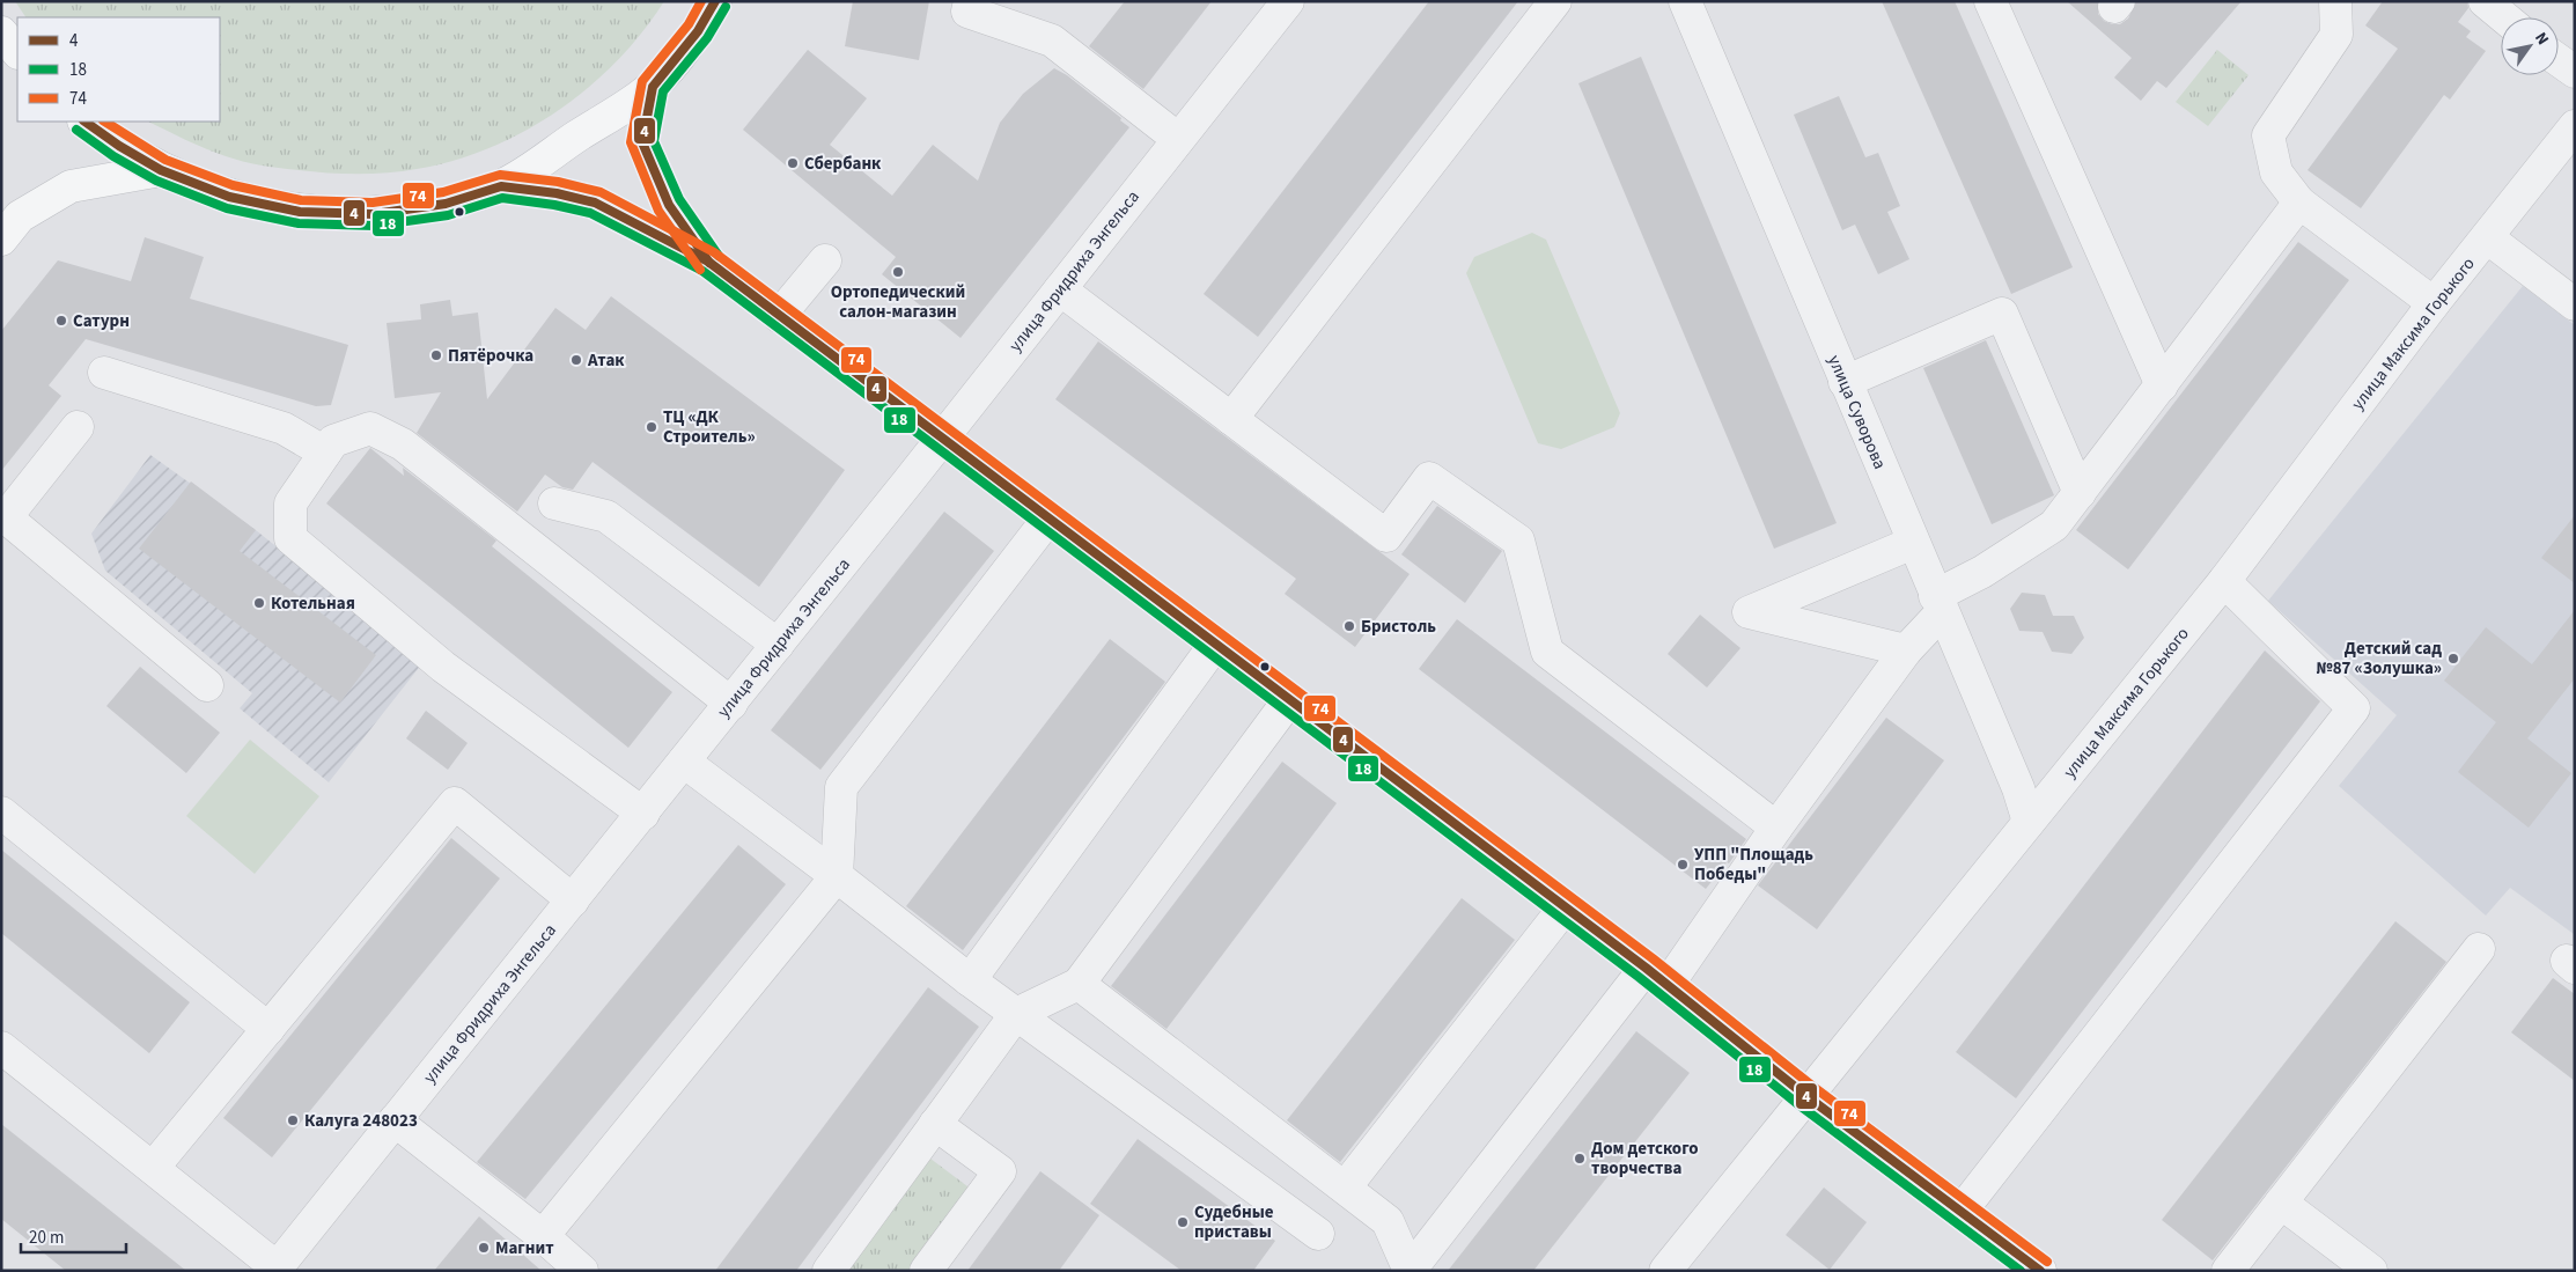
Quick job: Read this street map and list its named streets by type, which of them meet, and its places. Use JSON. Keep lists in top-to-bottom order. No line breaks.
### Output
{"streets":{"street":["улица Фридриха Энгельса","улица Максима Горького","улица Суворова"]},"crossings":[["улица Максима Горького","улица Суворова"]],"places":["Сбербанк","Ортопедический салон-магазин","Сатурн","Пятёрочка","Атак","ТЦ «ДК Строитель»","Котельная","Бристоль","Детский сад №87 «Золушка»","УПП \"Площадь Победы\"","Калуга 248023","Дом детского творчества","Судебные приставы","Магнит"],"lines":["transit line 4","transit line 74","transit line 18"],"legend":["4","18","74"],"scale_bar":"20 m","north":"top right"}
